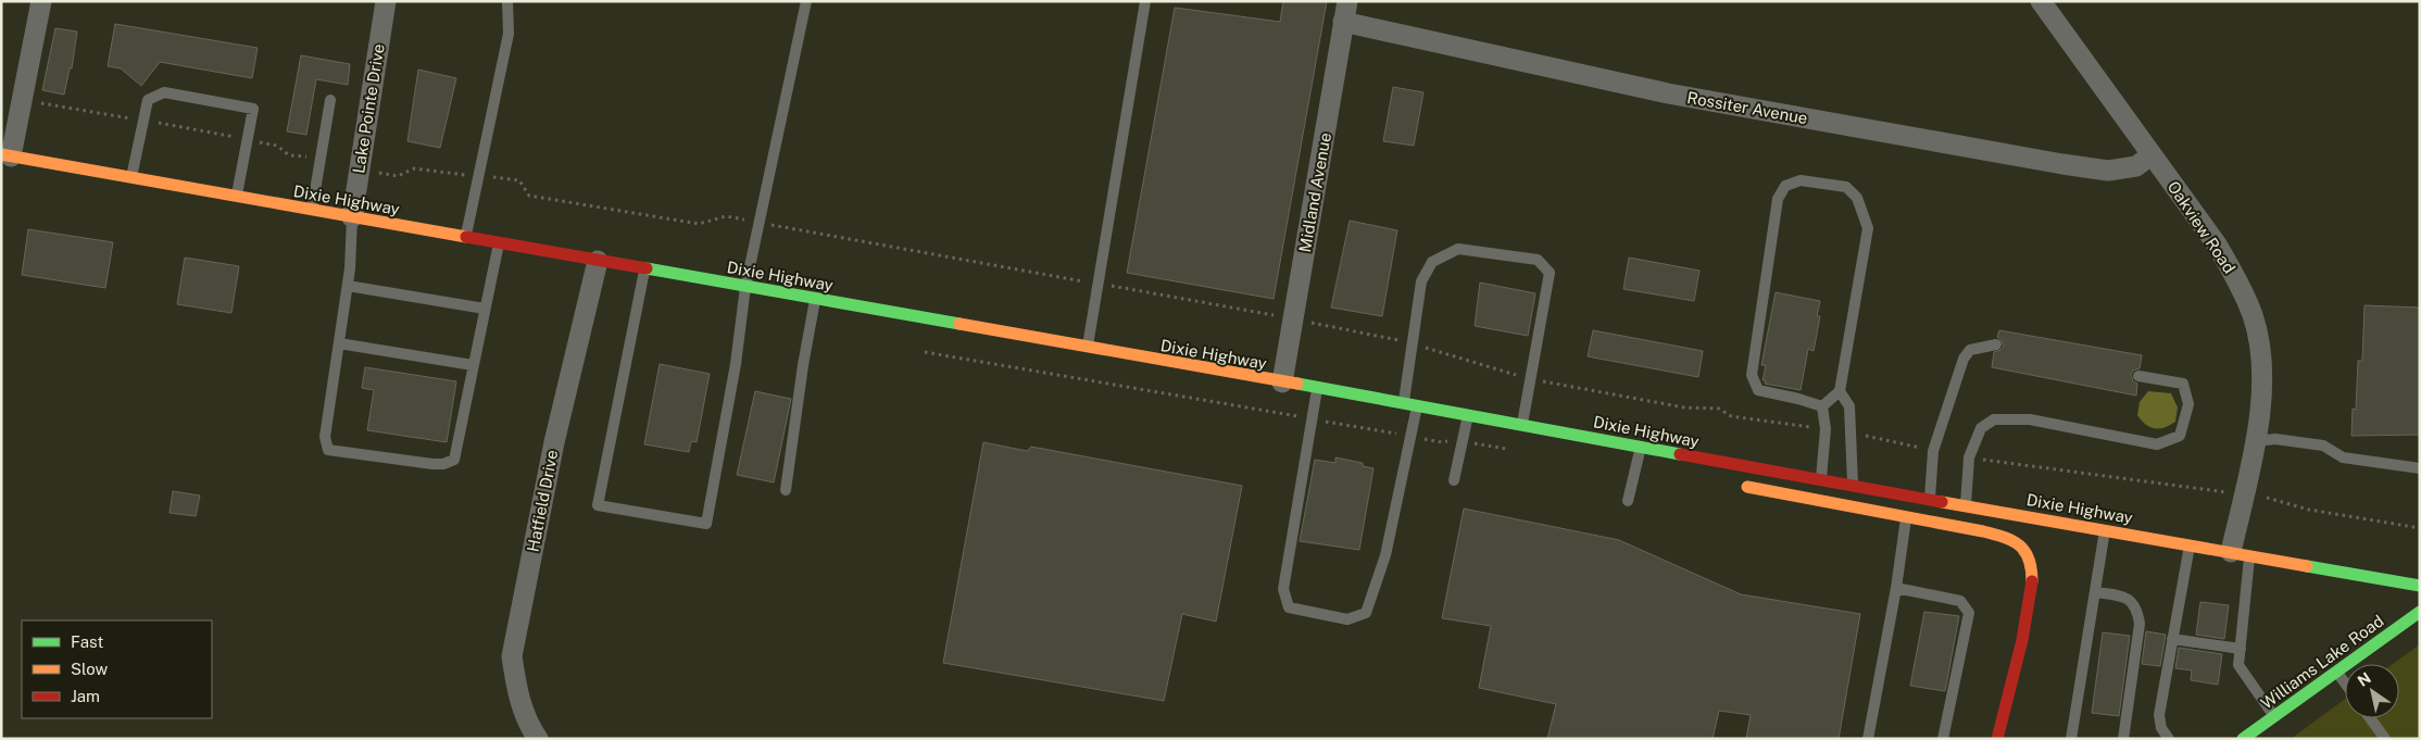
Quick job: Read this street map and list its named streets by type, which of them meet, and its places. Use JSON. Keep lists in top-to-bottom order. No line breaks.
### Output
{"streets":{"main road":["Dixie Highway","Williams Lake Road"],"street":["Rossiter Avenue","Lake Pointe Drive","Midland Avenue","Oakview Road","Hatfield Drive"]},"crossings":[["Rossiter Avenue","Midland Avenue"],["Rossiter Avenue","Oakview Road"],["Lake Pointe Drive","Dixie Highway"],["Midland Avenue","Dixie Highway"],["Dixie Highway","Oakview Road"],["Dixie Highway","Hatfield Drive"]],"legend":["Fast","Slow","Jam"],"north":"top left"}
